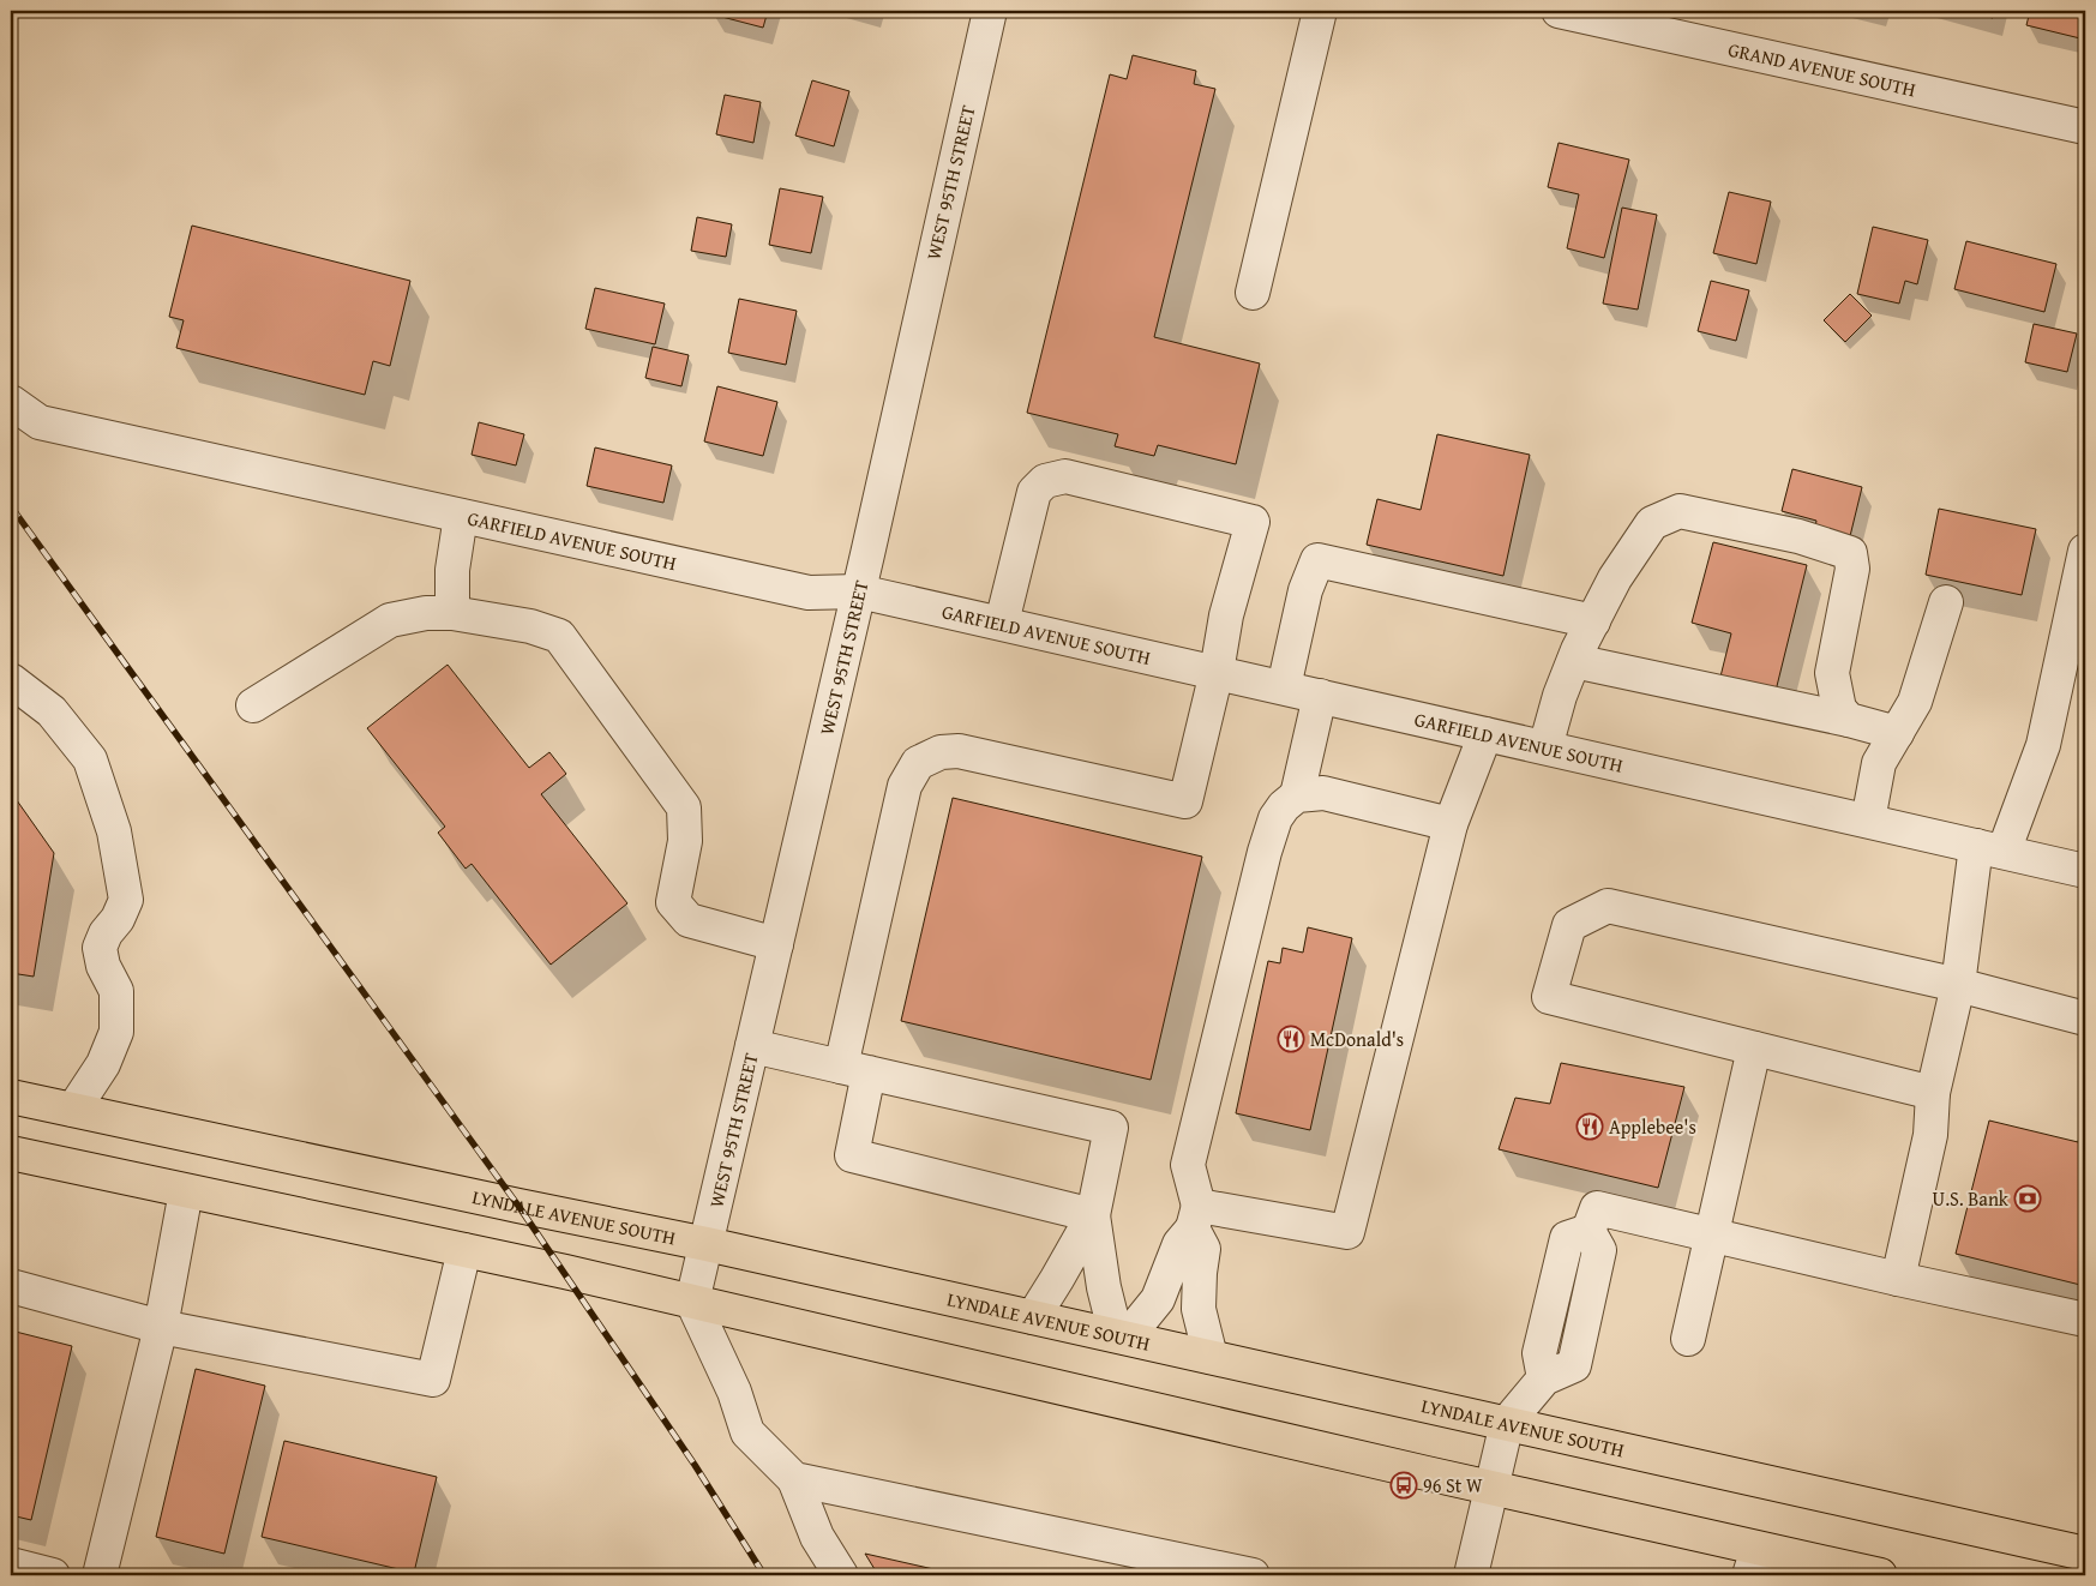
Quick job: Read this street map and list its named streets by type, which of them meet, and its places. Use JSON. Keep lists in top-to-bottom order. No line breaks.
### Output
{"streets":{"main road":["LYNDALE AVENUE SOUTH"],"street":["GRAND AVENUE SOUTH","WEST 95TH STREET","GARFIELD AVENUE SOUTH"]},"crossings":[["WEST 95TH STREET","GARFIELD AVENUE SOUTH"],["WEST 95TH STREET","LYNDALE AVENUE SOUTH"]],"places":{"restaurant":["McDonald's","Applebee's"],"bank":["U.S. Bank"],"bus stop":["96 St W"]}}
